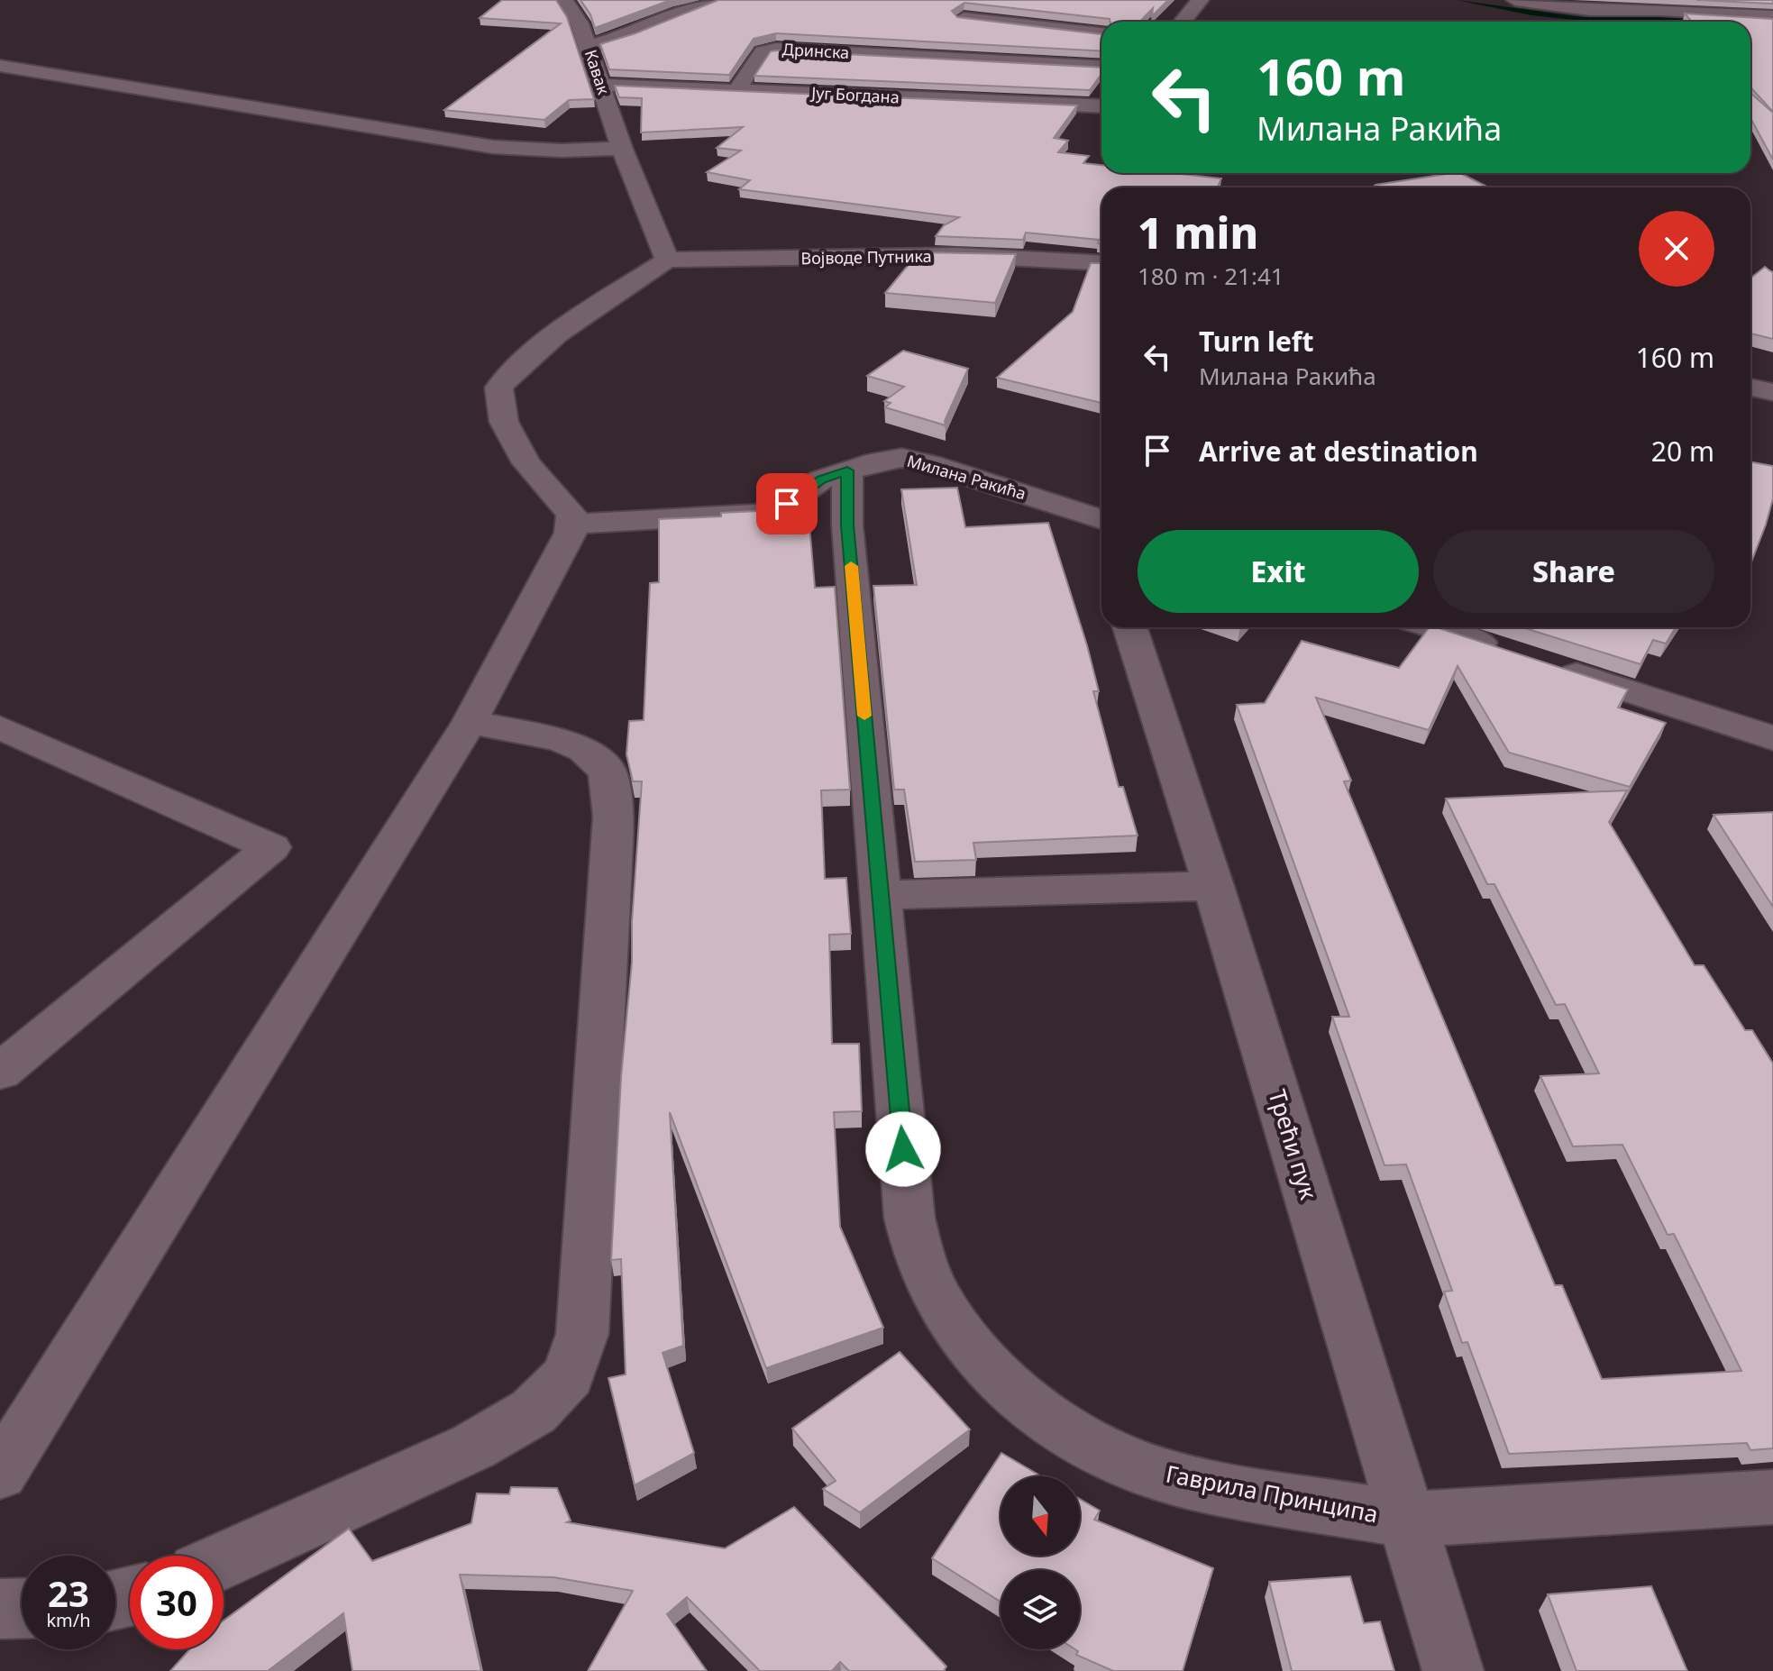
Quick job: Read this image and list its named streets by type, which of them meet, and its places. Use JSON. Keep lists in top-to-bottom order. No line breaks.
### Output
{"streets":{"street":["Дринска","Кавак","Југ Богдана","Војводе Путника","Милана Ракића","Трећи пук","Гаврила Принципа"]},"crossings":[["Дринска","Југ Богдана"],["Кавак","Југ Богдана"],["Кавак","Војводе Путника"],["Милана Ракића","Гаврила Принципа"],["Трећи пук","Гаврила Принципа"]],"north":"bottom","page":{"turn":["160 m","Милана Ракића"],"heading":["1 min","180 m · 21:41"],"list":[{"name":"Turn left","note":"Милана Ракића","value":"160 m"},{"name":"Arrive at destination","value":"20 m"}],"buttons":["Exit","Share"],"speed":"23 km/h","limit":"30"}}
